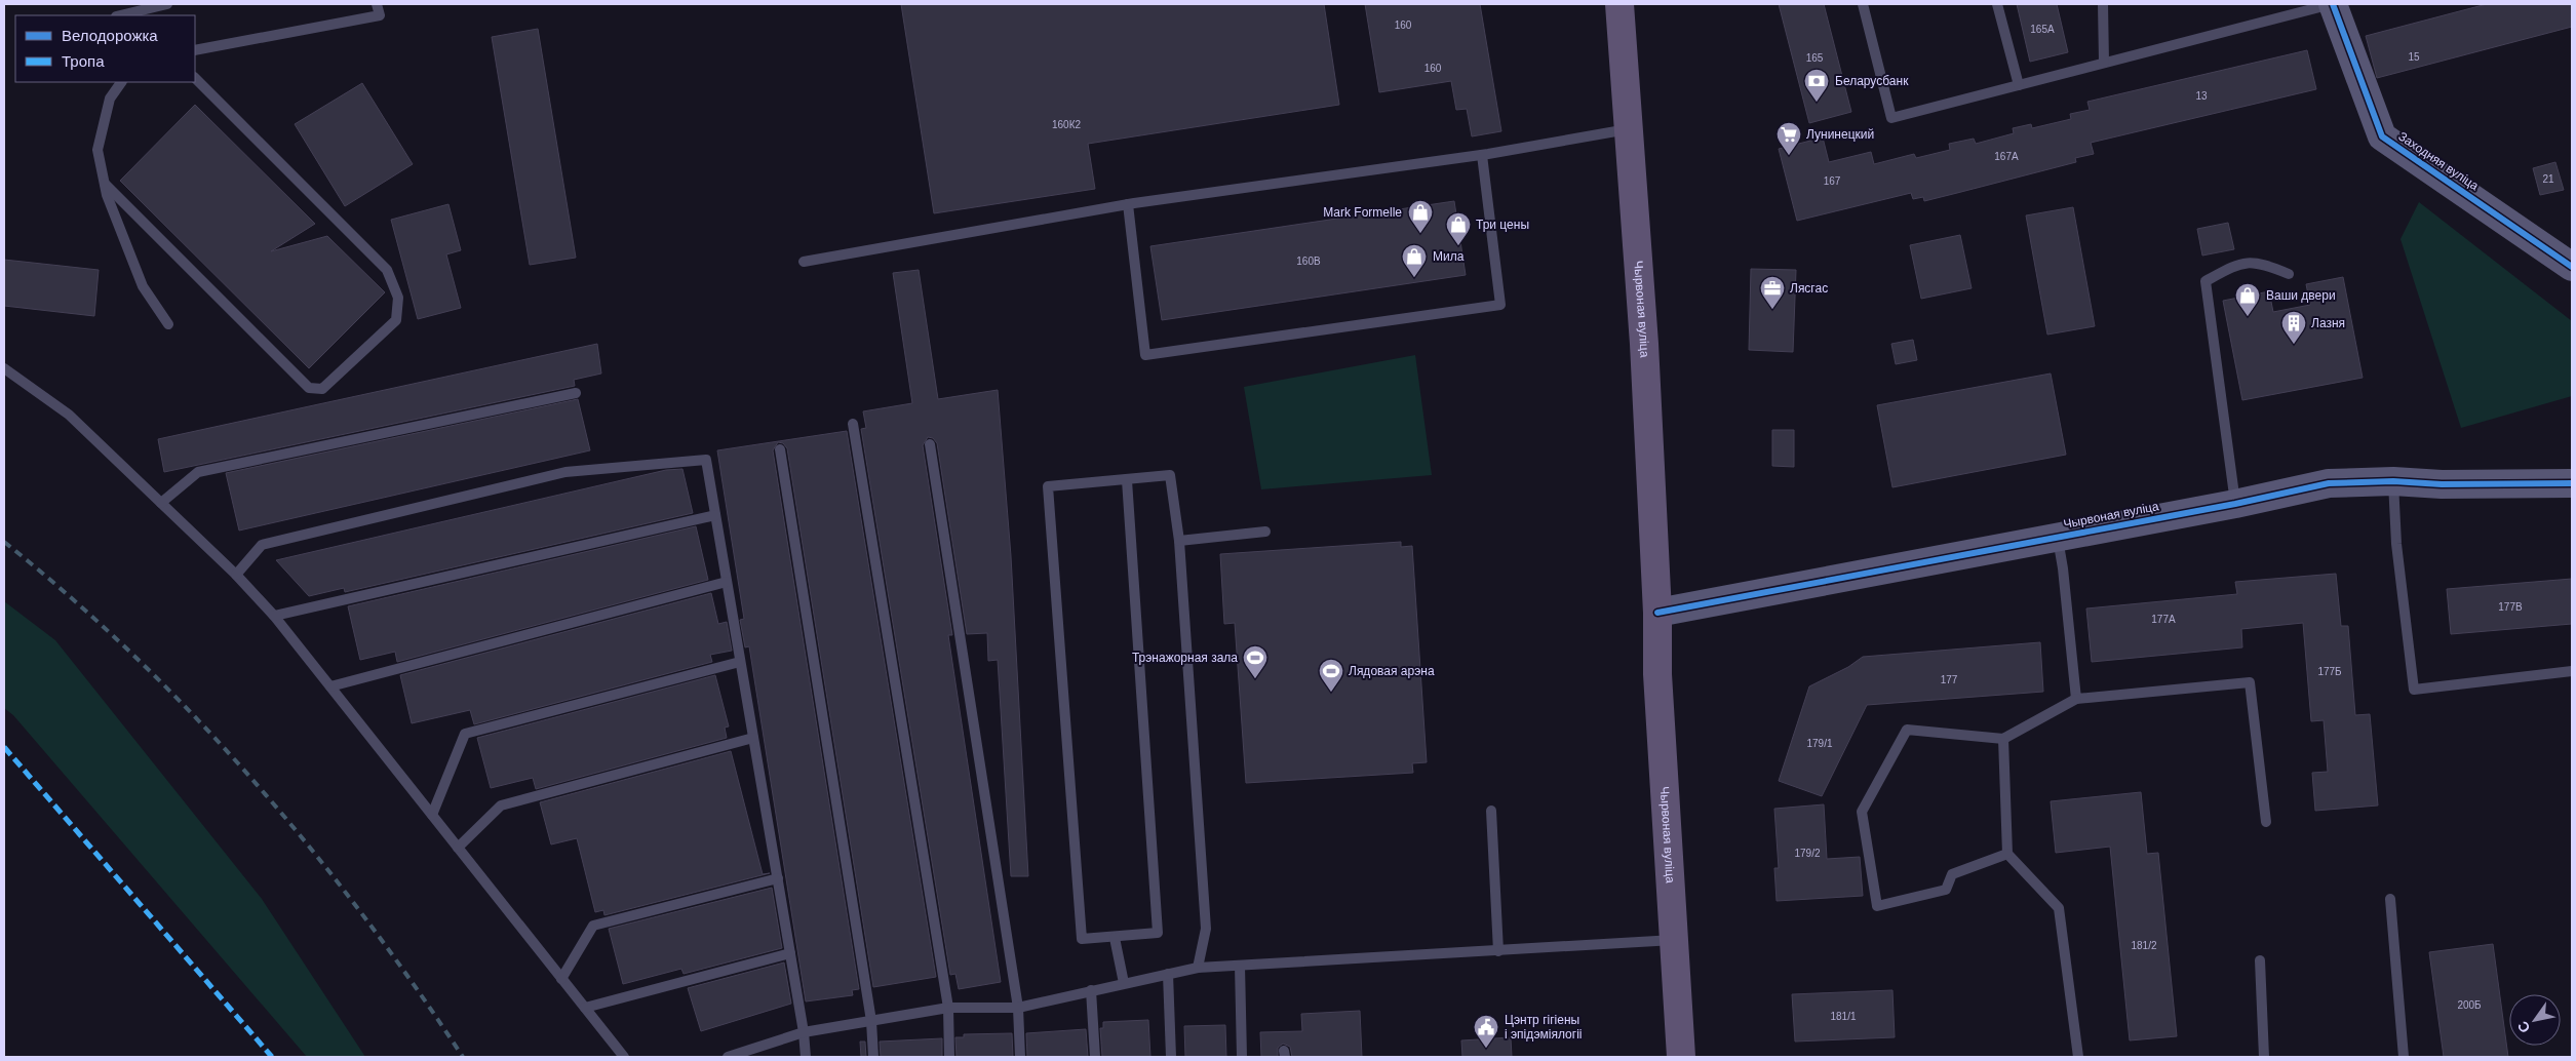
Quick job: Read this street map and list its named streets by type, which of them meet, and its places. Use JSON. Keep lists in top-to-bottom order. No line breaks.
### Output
{"streets":{"main road":["Чырвоная вуліца"],"street":["Заходняя вуліца"]},"places":{"bank":["Беларусбанк"],"supermarket":["Лунинецкий"],"shop":["Mark Formelle","Три цены","Мила","Ваши двери"],"office":["Лясгас"],"building":["Лазня"],"sports":["Трэнажорная зала","Лядовая арэна"],"public building":["Цэнтр гігіены і эпідэміялогіі"]},"house_numbers":["160","165А","15","165","160","13","160К2","167А","21","167","160В","177В","177А","177Б","177","179/1","179/2","181/2","200Б","181/1"],"legend":["Велодорожка","Тропа"],"north":"bottom left"}
